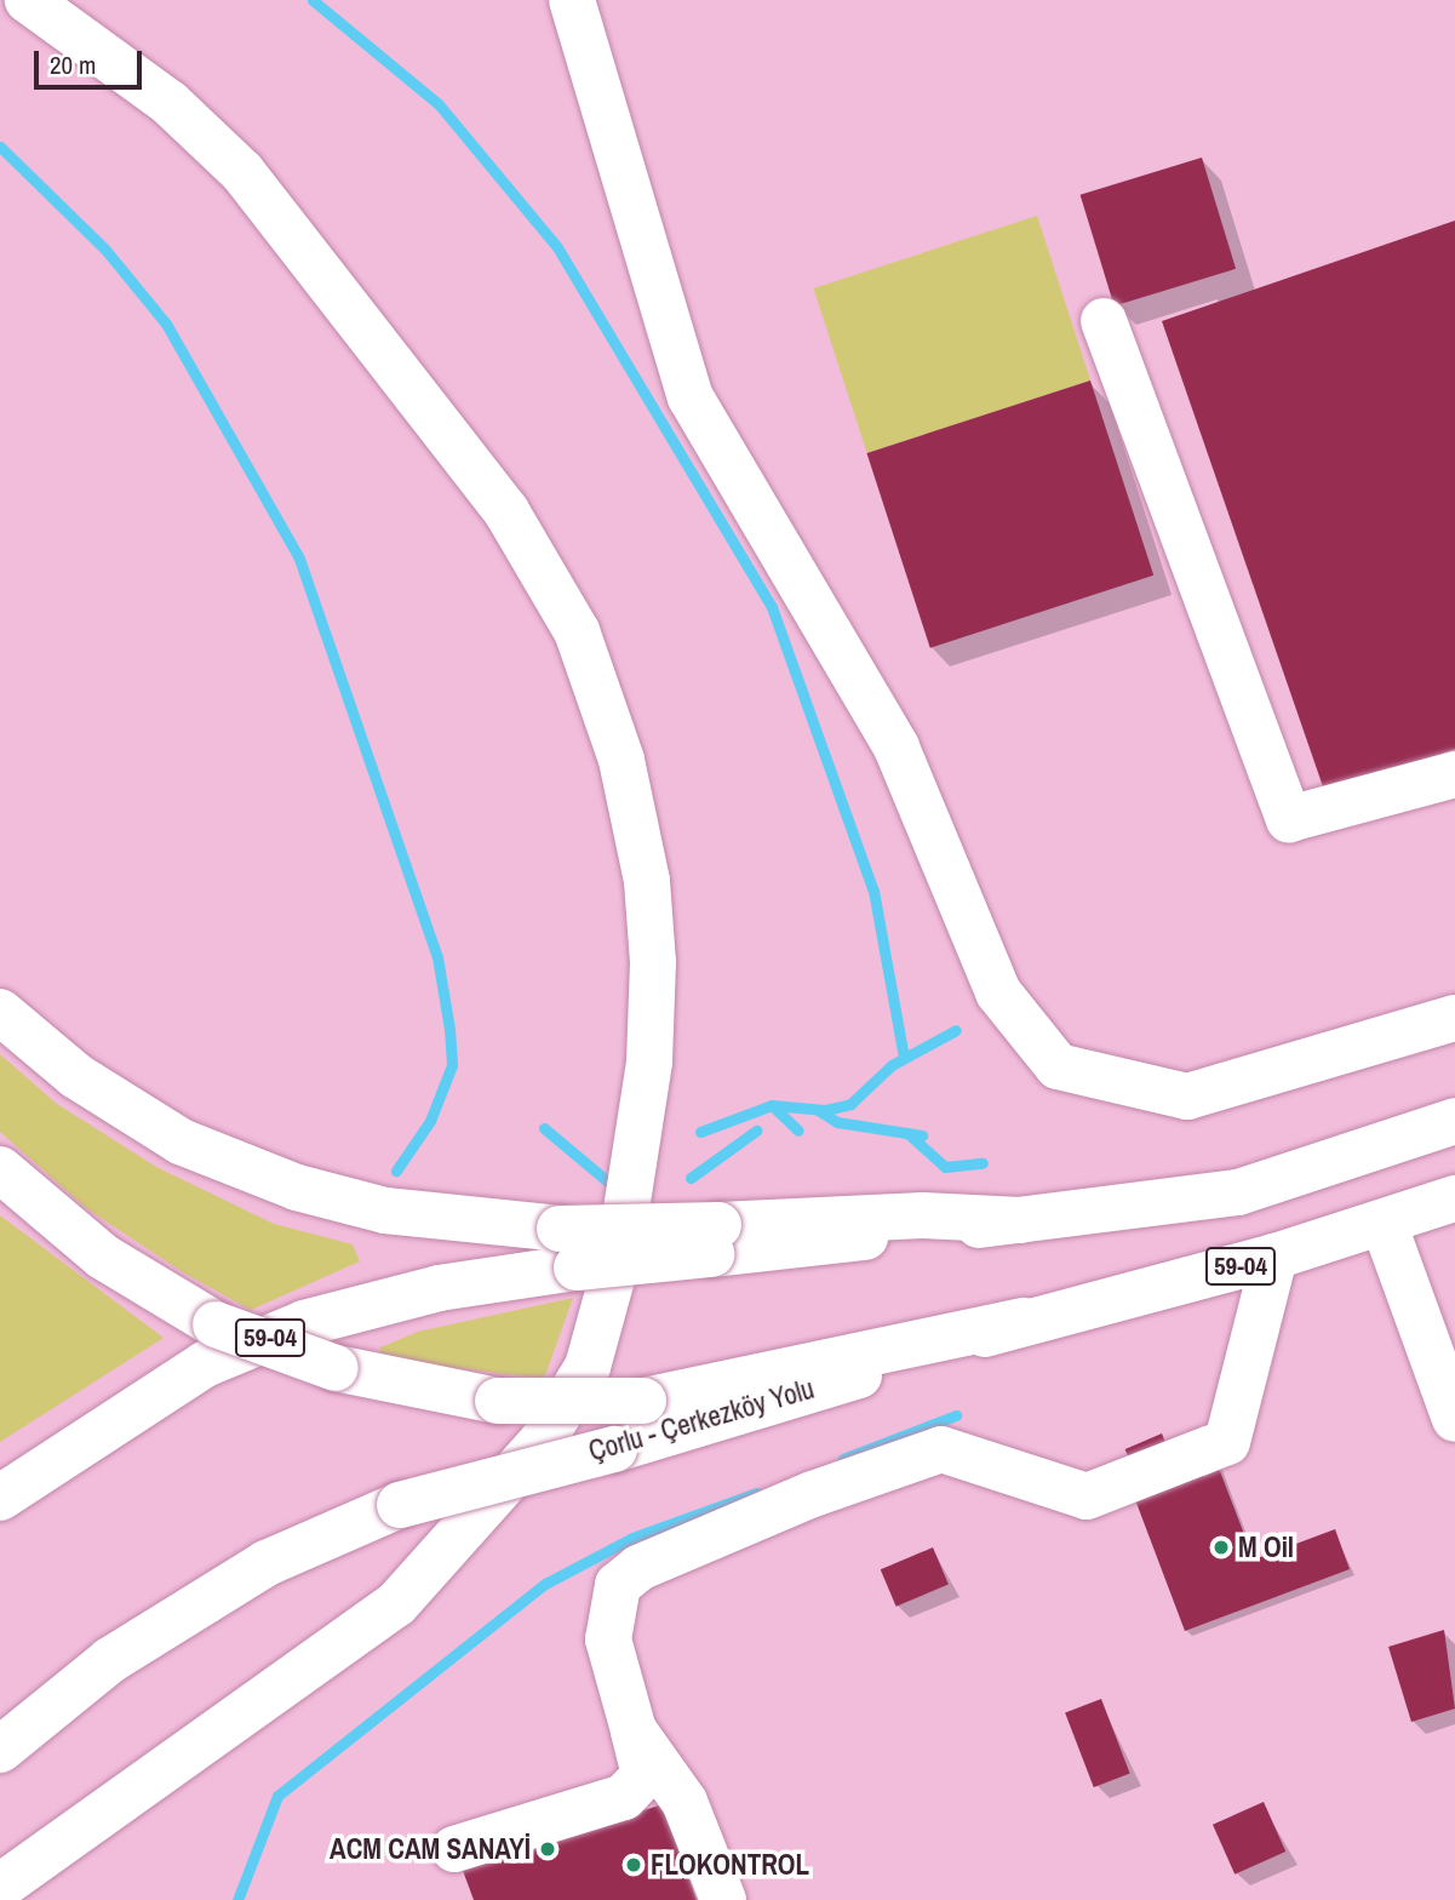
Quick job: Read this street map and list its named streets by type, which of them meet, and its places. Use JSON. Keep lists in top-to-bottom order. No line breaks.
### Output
{"streets":{"main road":["59-04","Çorlu - Çerkezköy Yolu"]},"places":["M Oil","ACM CAM SANAYİ","FLOKONTROL"],"scale_bar":"20 m"}
